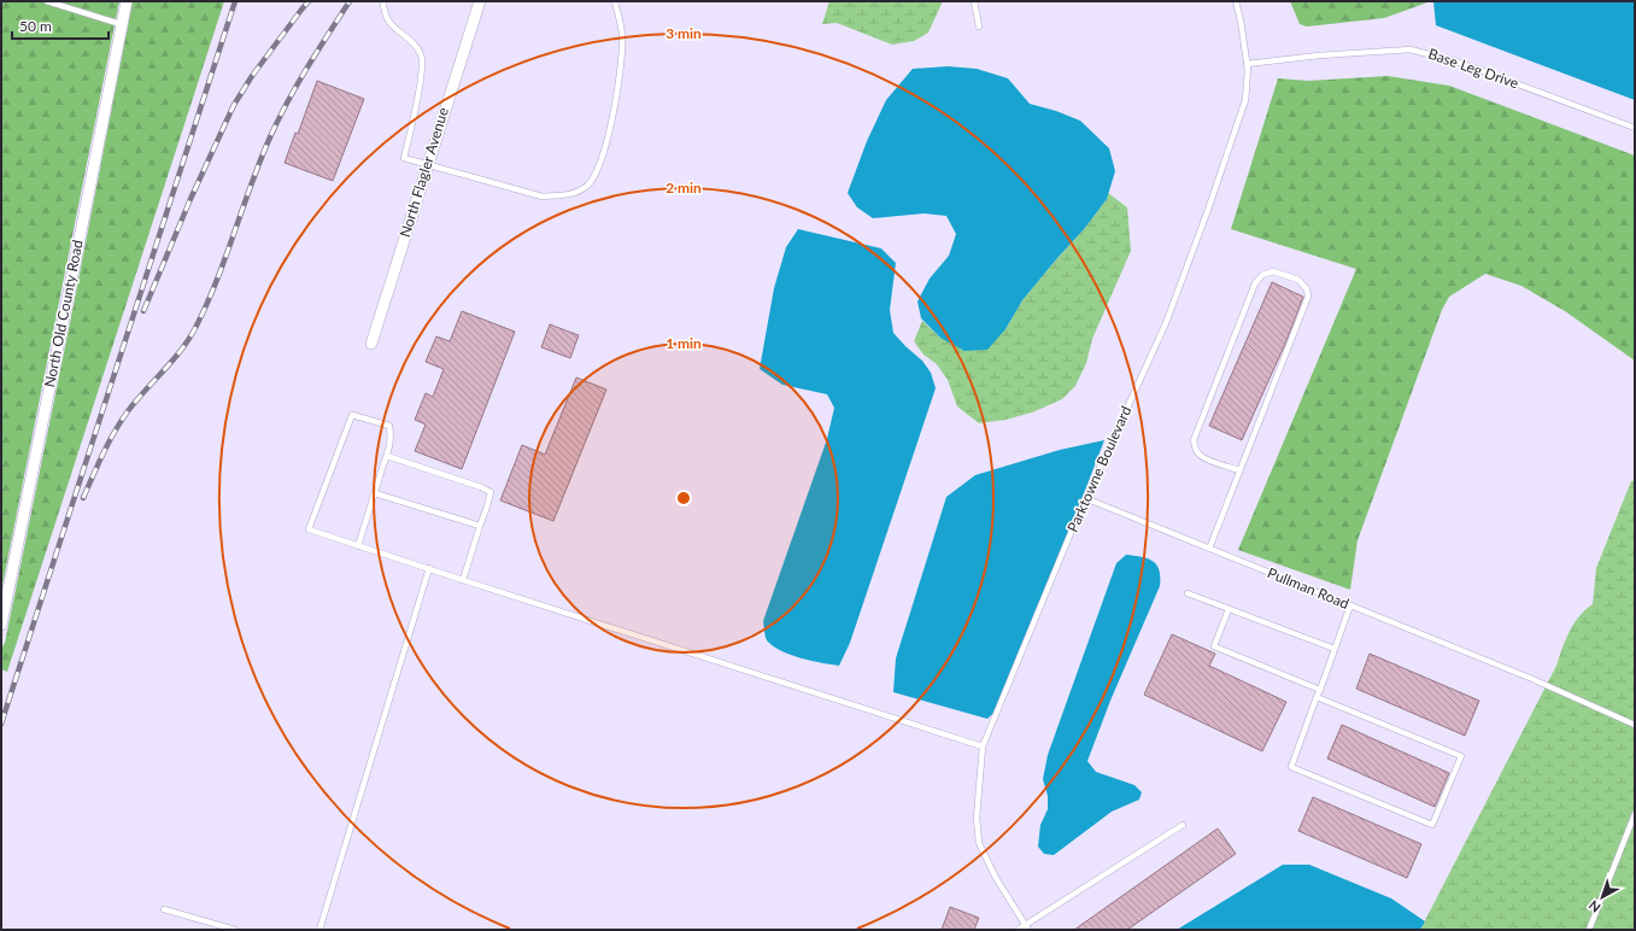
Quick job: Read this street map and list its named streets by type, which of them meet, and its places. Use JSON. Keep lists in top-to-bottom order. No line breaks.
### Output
{"streets":{"street":["North Flagler Avenue","North Old County Road"],"lane":["Base Leg Drive","Parktowne Boulevard","Pullman Road"]},"crossings":[["Base Leg Drive","Parktowne Boulevard"],["Parktowne Boulevard","Pullman Road"]],"scale_bar":"50 m","north":"bottom left","rings":["3 min","2 min","1 min"]}
